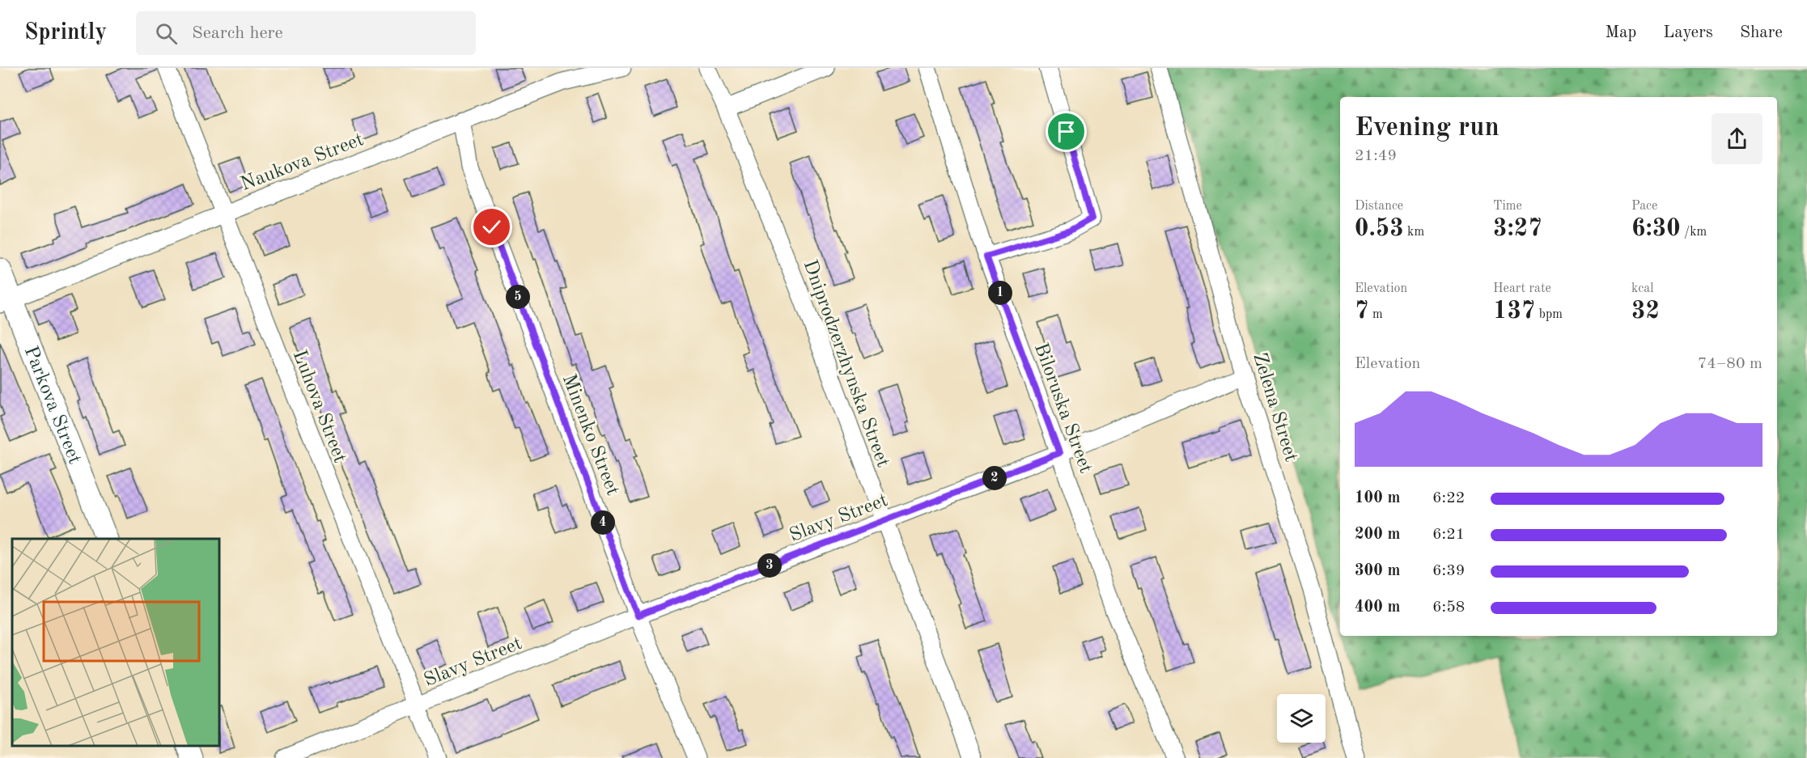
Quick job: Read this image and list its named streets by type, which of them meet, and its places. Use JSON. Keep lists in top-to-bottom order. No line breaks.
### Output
{"streets":{"street":["Naukova Street","Dniprodzerzhynska Street","Parkova Street","Luhova Street","Zelena Street","Biloruska Street","Minenko Street","Slavy Street"]},"crossings":[["Naukova Street","Parkova Street"],["Naukova Street","Luhova Street"],["Naukova Street","Minenko Street"],["Dniprodzerzhynska Street","Slavy Street"],["Luhova Street","Slavy Street"],["Zelena Street","Slavy Street"],["Biloruska Street","Slavy Street"],["Minenko Street","Slavy Street"]],"page":{"header":"Sprintly","search":"Search here","nav":["Map","Layers","Share"],"heading":["Evening run","21:49"],"stats":[["Distance","0.53 km"],["Time","3:27"],["Pace","6:30 /km"],["Elevation","7 m"],["Heart rate","137 bpm"],["kcal","32"]],"pins":["1","5","2","4","3"],"chart":["Elevation","74–80 m"],"list":[{"name":"100 m","note":"6:22"},{"name":"200 m","note":"6:21"},{"name":"300 m","note":"6:39"},{"name":"400 m","note":"6:58"}]}}
